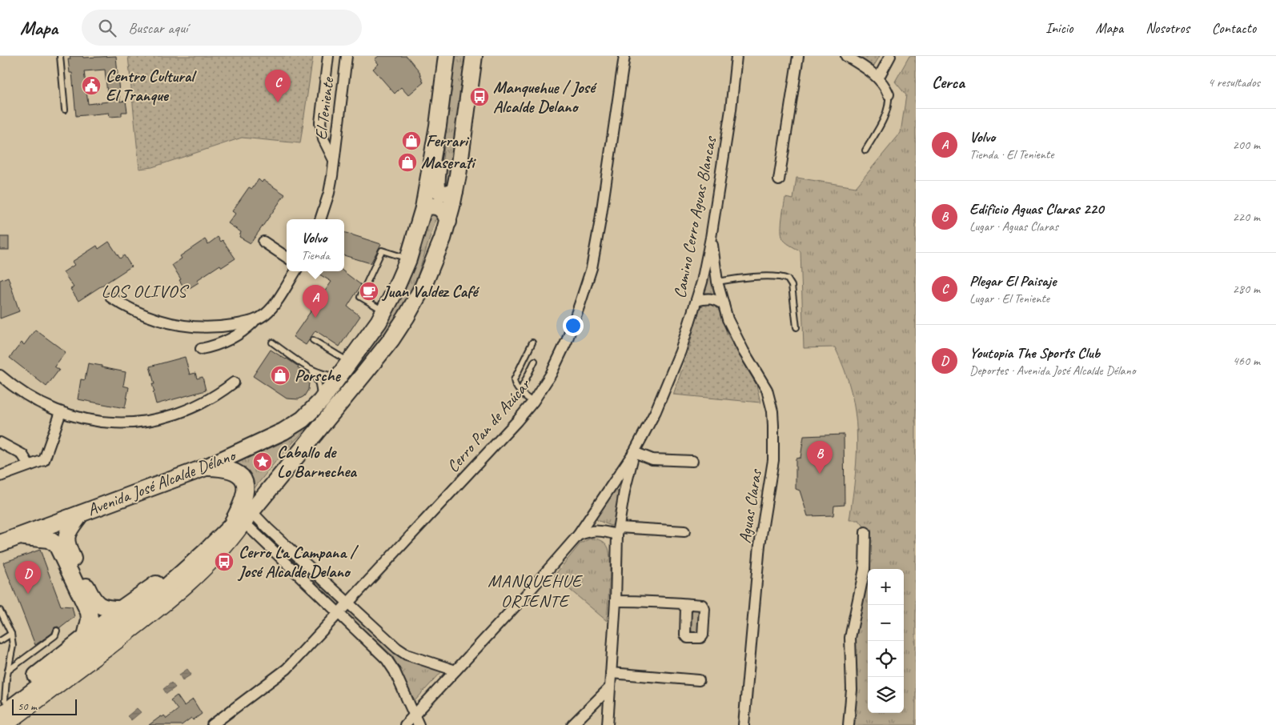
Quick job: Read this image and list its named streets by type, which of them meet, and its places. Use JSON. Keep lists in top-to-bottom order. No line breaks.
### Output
{"streets":{"main road":["Avenida José Alcalde Délano"],"street":["El Teniente","Camino Cerro Aguas Blancas","Cerro Pan de Azúcar","Aguas Claras"]},"crossings":[["Camino Cerro Aguas Blancas","Aguas Claras"]],"districts":["LOS OLIVOS","MANQUEHUE ORIENTE"],"places":{"public building":["Centro Cultural El Tranque"],"bus stop":["Manquehue / José Alcalde Delano","Cerro La Campana / José Alcalde Delano"],"shop":["Ferrari","Maserati","Porsche"],"cafe":["Juan Valdez Café"],"place":["Caballo de Lo Barnechea"]},"scale_bar":"50 m","page":{"header":"Mapa","search":"Buscar aquí","nav":["Inicio","Mapa","Nosotros","Contacto"],"heading":["Cerca","4 resultados"],"pins":["C","A","B","D"],"list":[{"mark":"A","name":"Volvo","note":"Tienda · El Teniente","value":"200 m"},{"mark":"B","name":"Edificio Aguas Claras 220","note":"Lugar · Aguas Claras","value":"220 m"},{"mark":"C","name":"Plegar El Paisaje","note":"Lugar · El Teniente","value":"280 m"},{"mark":"D","name":"Youtopia The Sports Club","note":"Deportes · Avenida José Alcalde Délano","value":"460 m"}],"popup":["Volvo","Tienda"],"map_buttons":["+","−"],"scale":"50 m"}}
